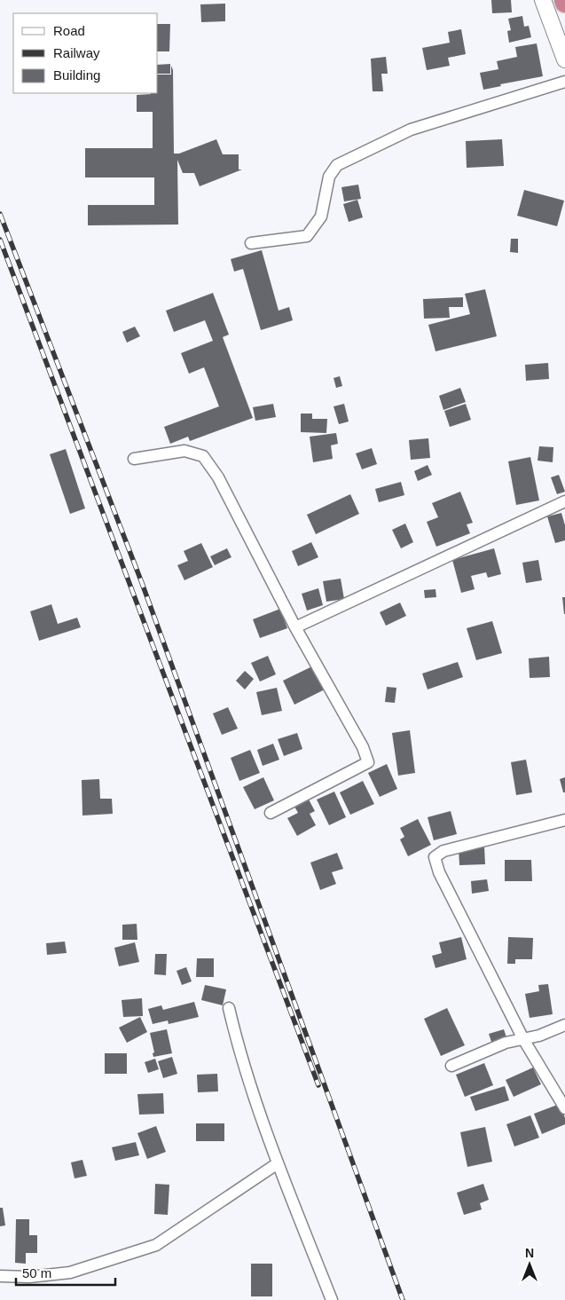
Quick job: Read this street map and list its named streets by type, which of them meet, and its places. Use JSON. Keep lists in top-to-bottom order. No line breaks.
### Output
{"legend":["Road","Railway","Building"],"scale_bar":"50 m","north":"top"}
